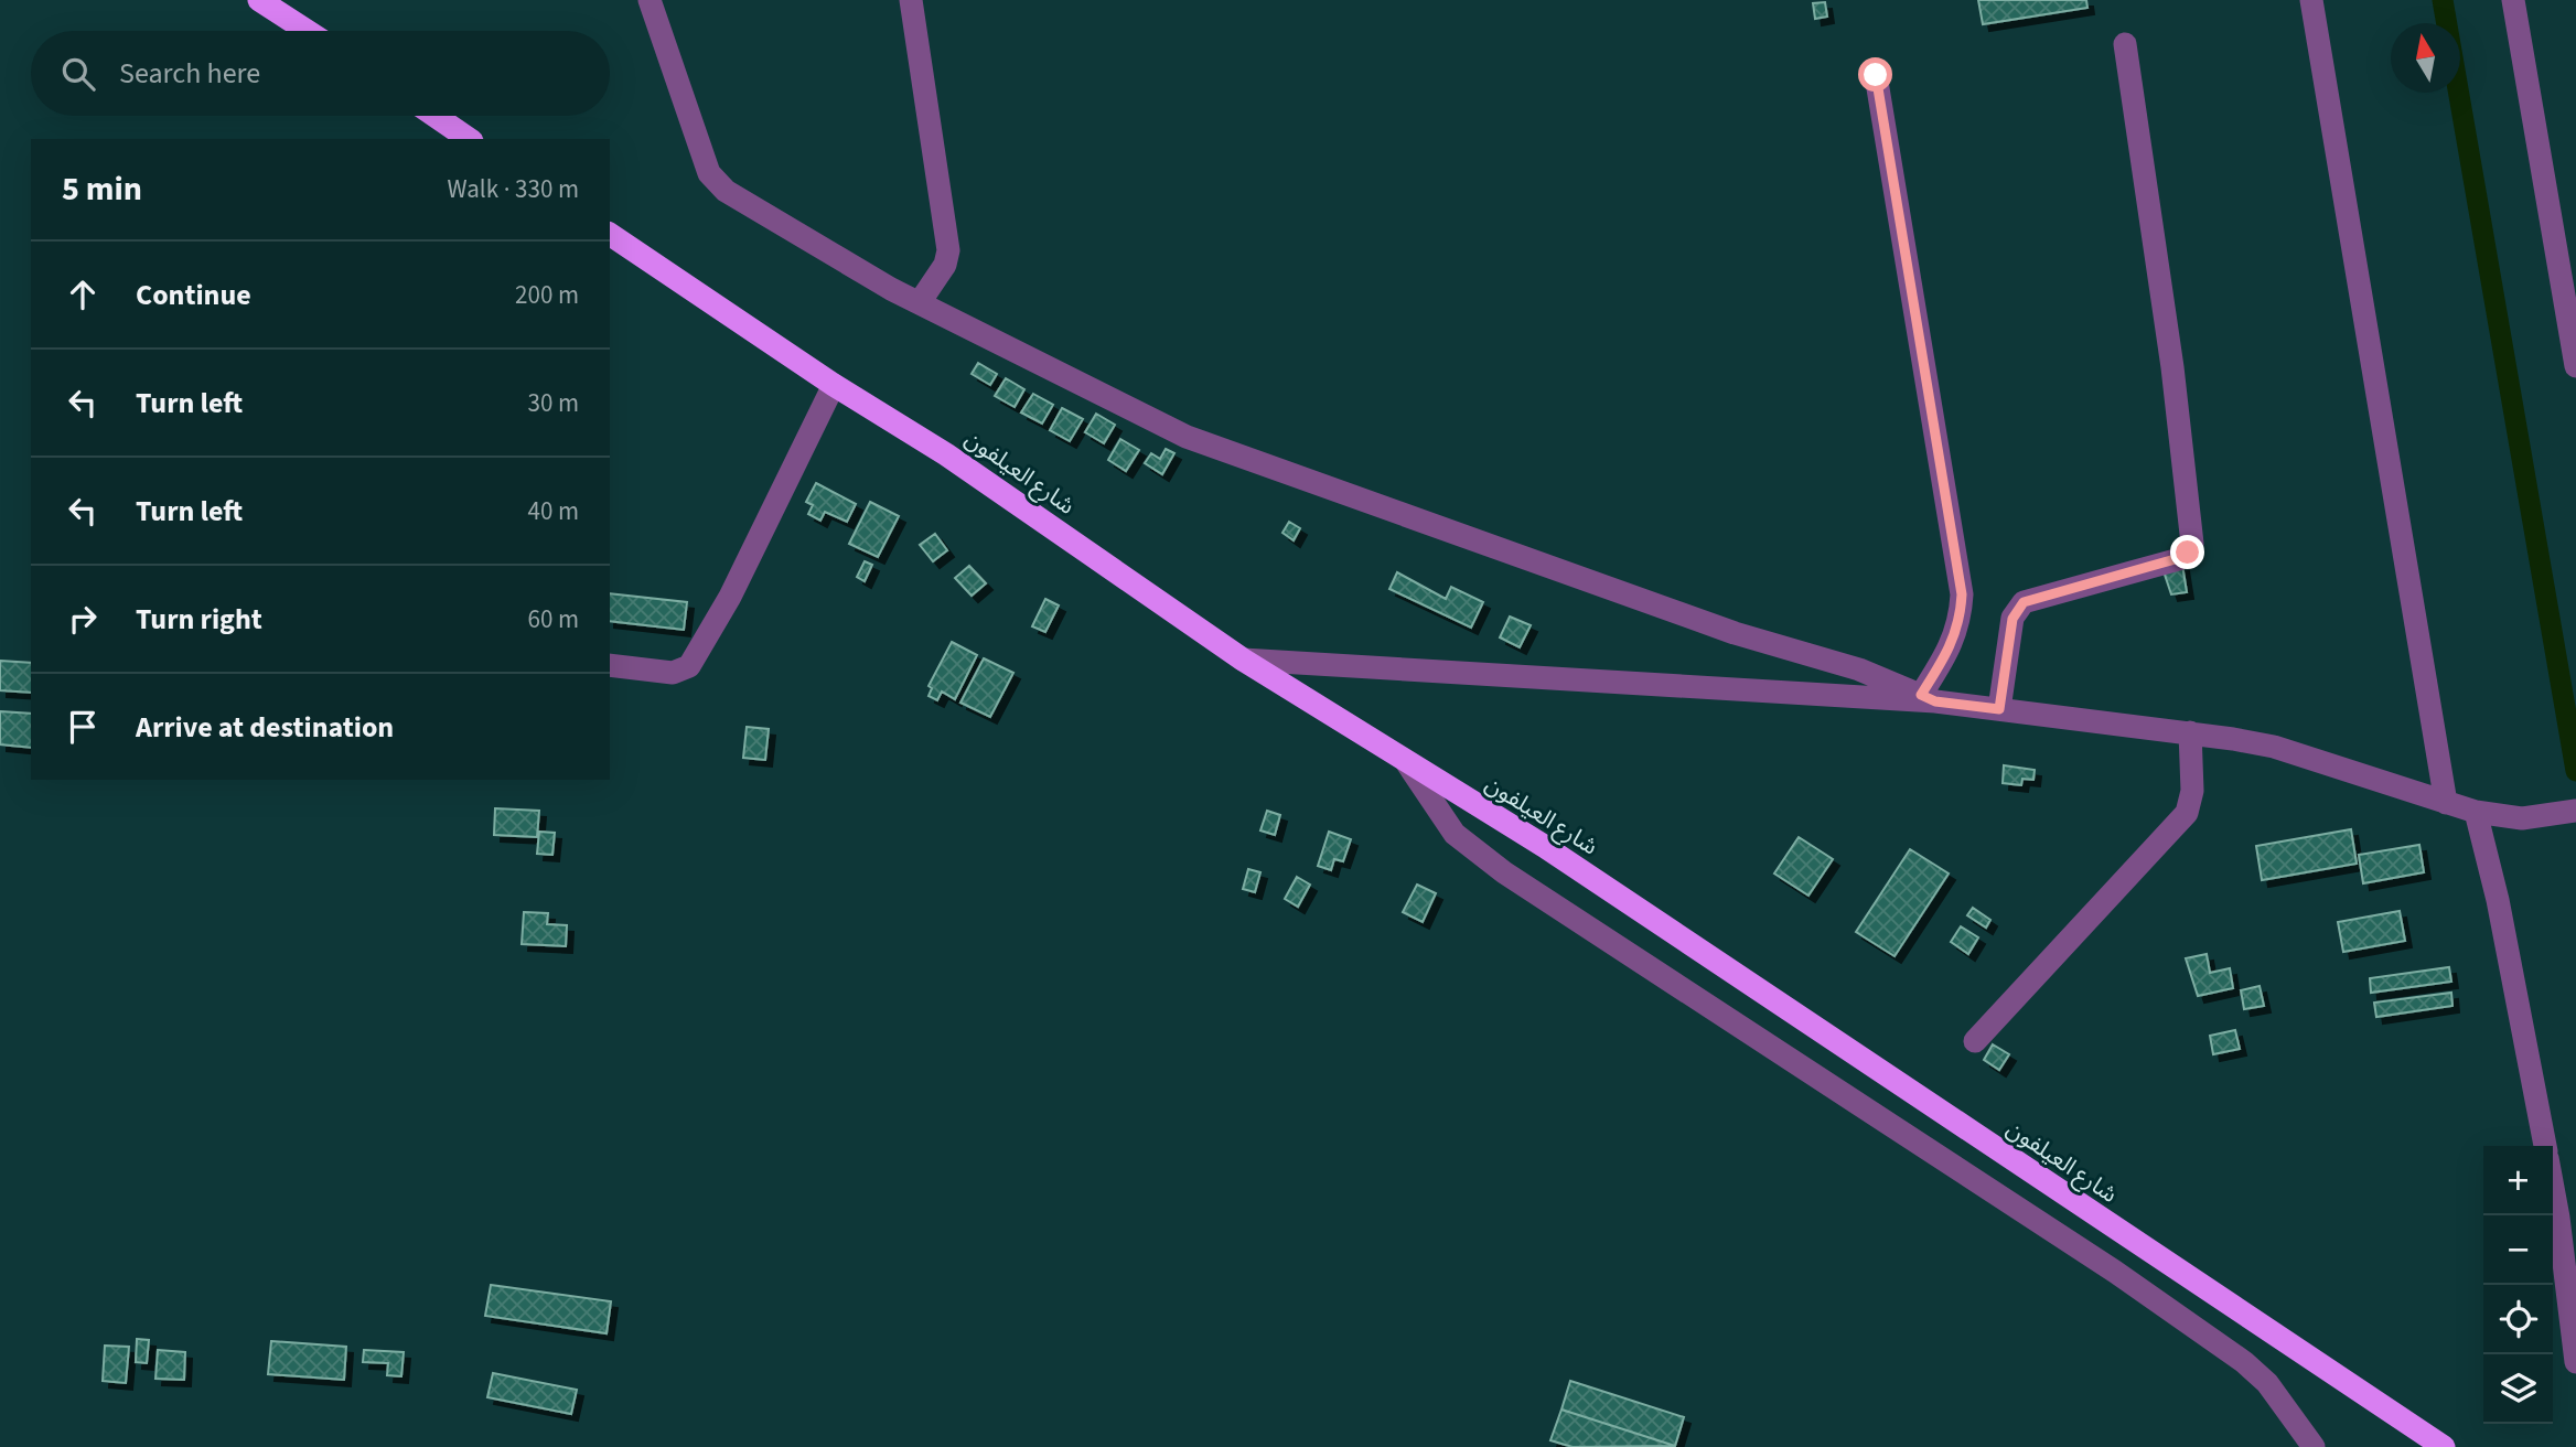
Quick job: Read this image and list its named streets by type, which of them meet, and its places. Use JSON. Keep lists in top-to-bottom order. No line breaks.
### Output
{"streets":{"highway":["شارع العيلفون"]},"north":"top","page":{"search":"Search here","heading":["5 min","Walk · 330 m"],"list":[["Continue","200 m"],["Turn left","30 m"],["Turn left","40 m"],["Turn right","60 m"],"Arrive at destination"],"map_buttons":["+","−"]}}
